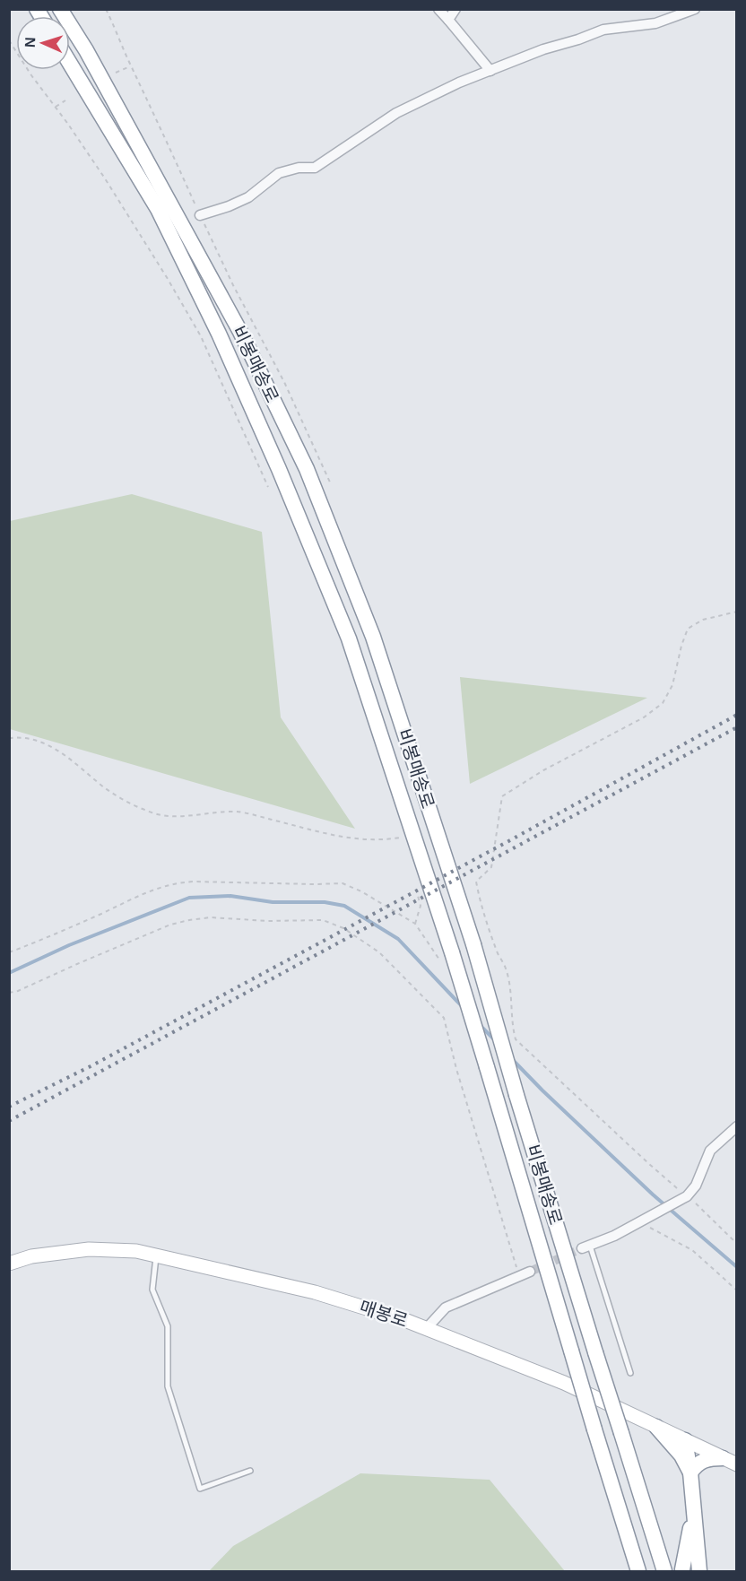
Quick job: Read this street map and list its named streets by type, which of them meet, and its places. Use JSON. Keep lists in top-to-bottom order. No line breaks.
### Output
{"streets":{"highway":["비봉매송로"],"main road":["매봉로"]},"north":"left"}
